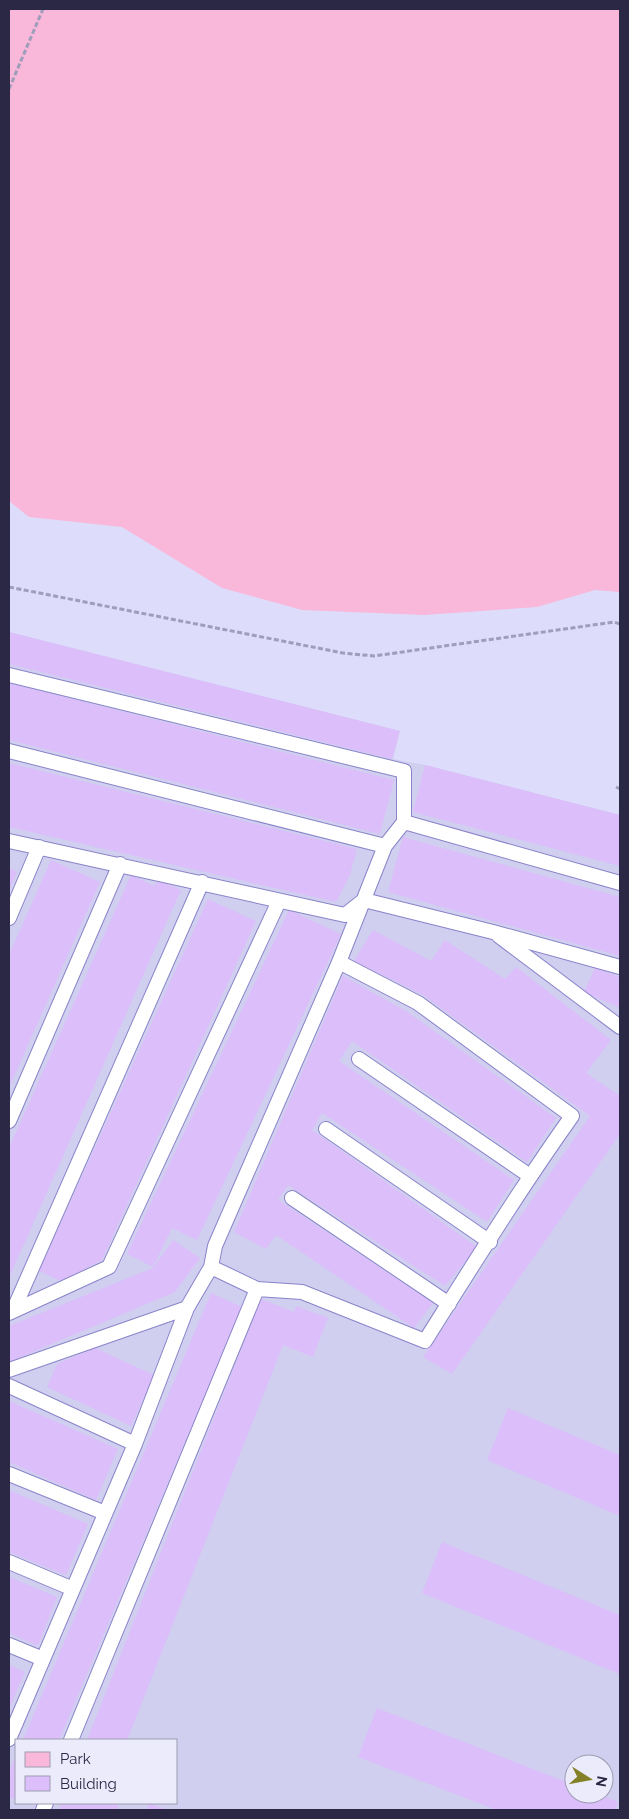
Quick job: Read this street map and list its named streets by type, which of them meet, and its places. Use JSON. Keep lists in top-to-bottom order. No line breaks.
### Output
{"legend":["Park","Building"],"north":"right"}
